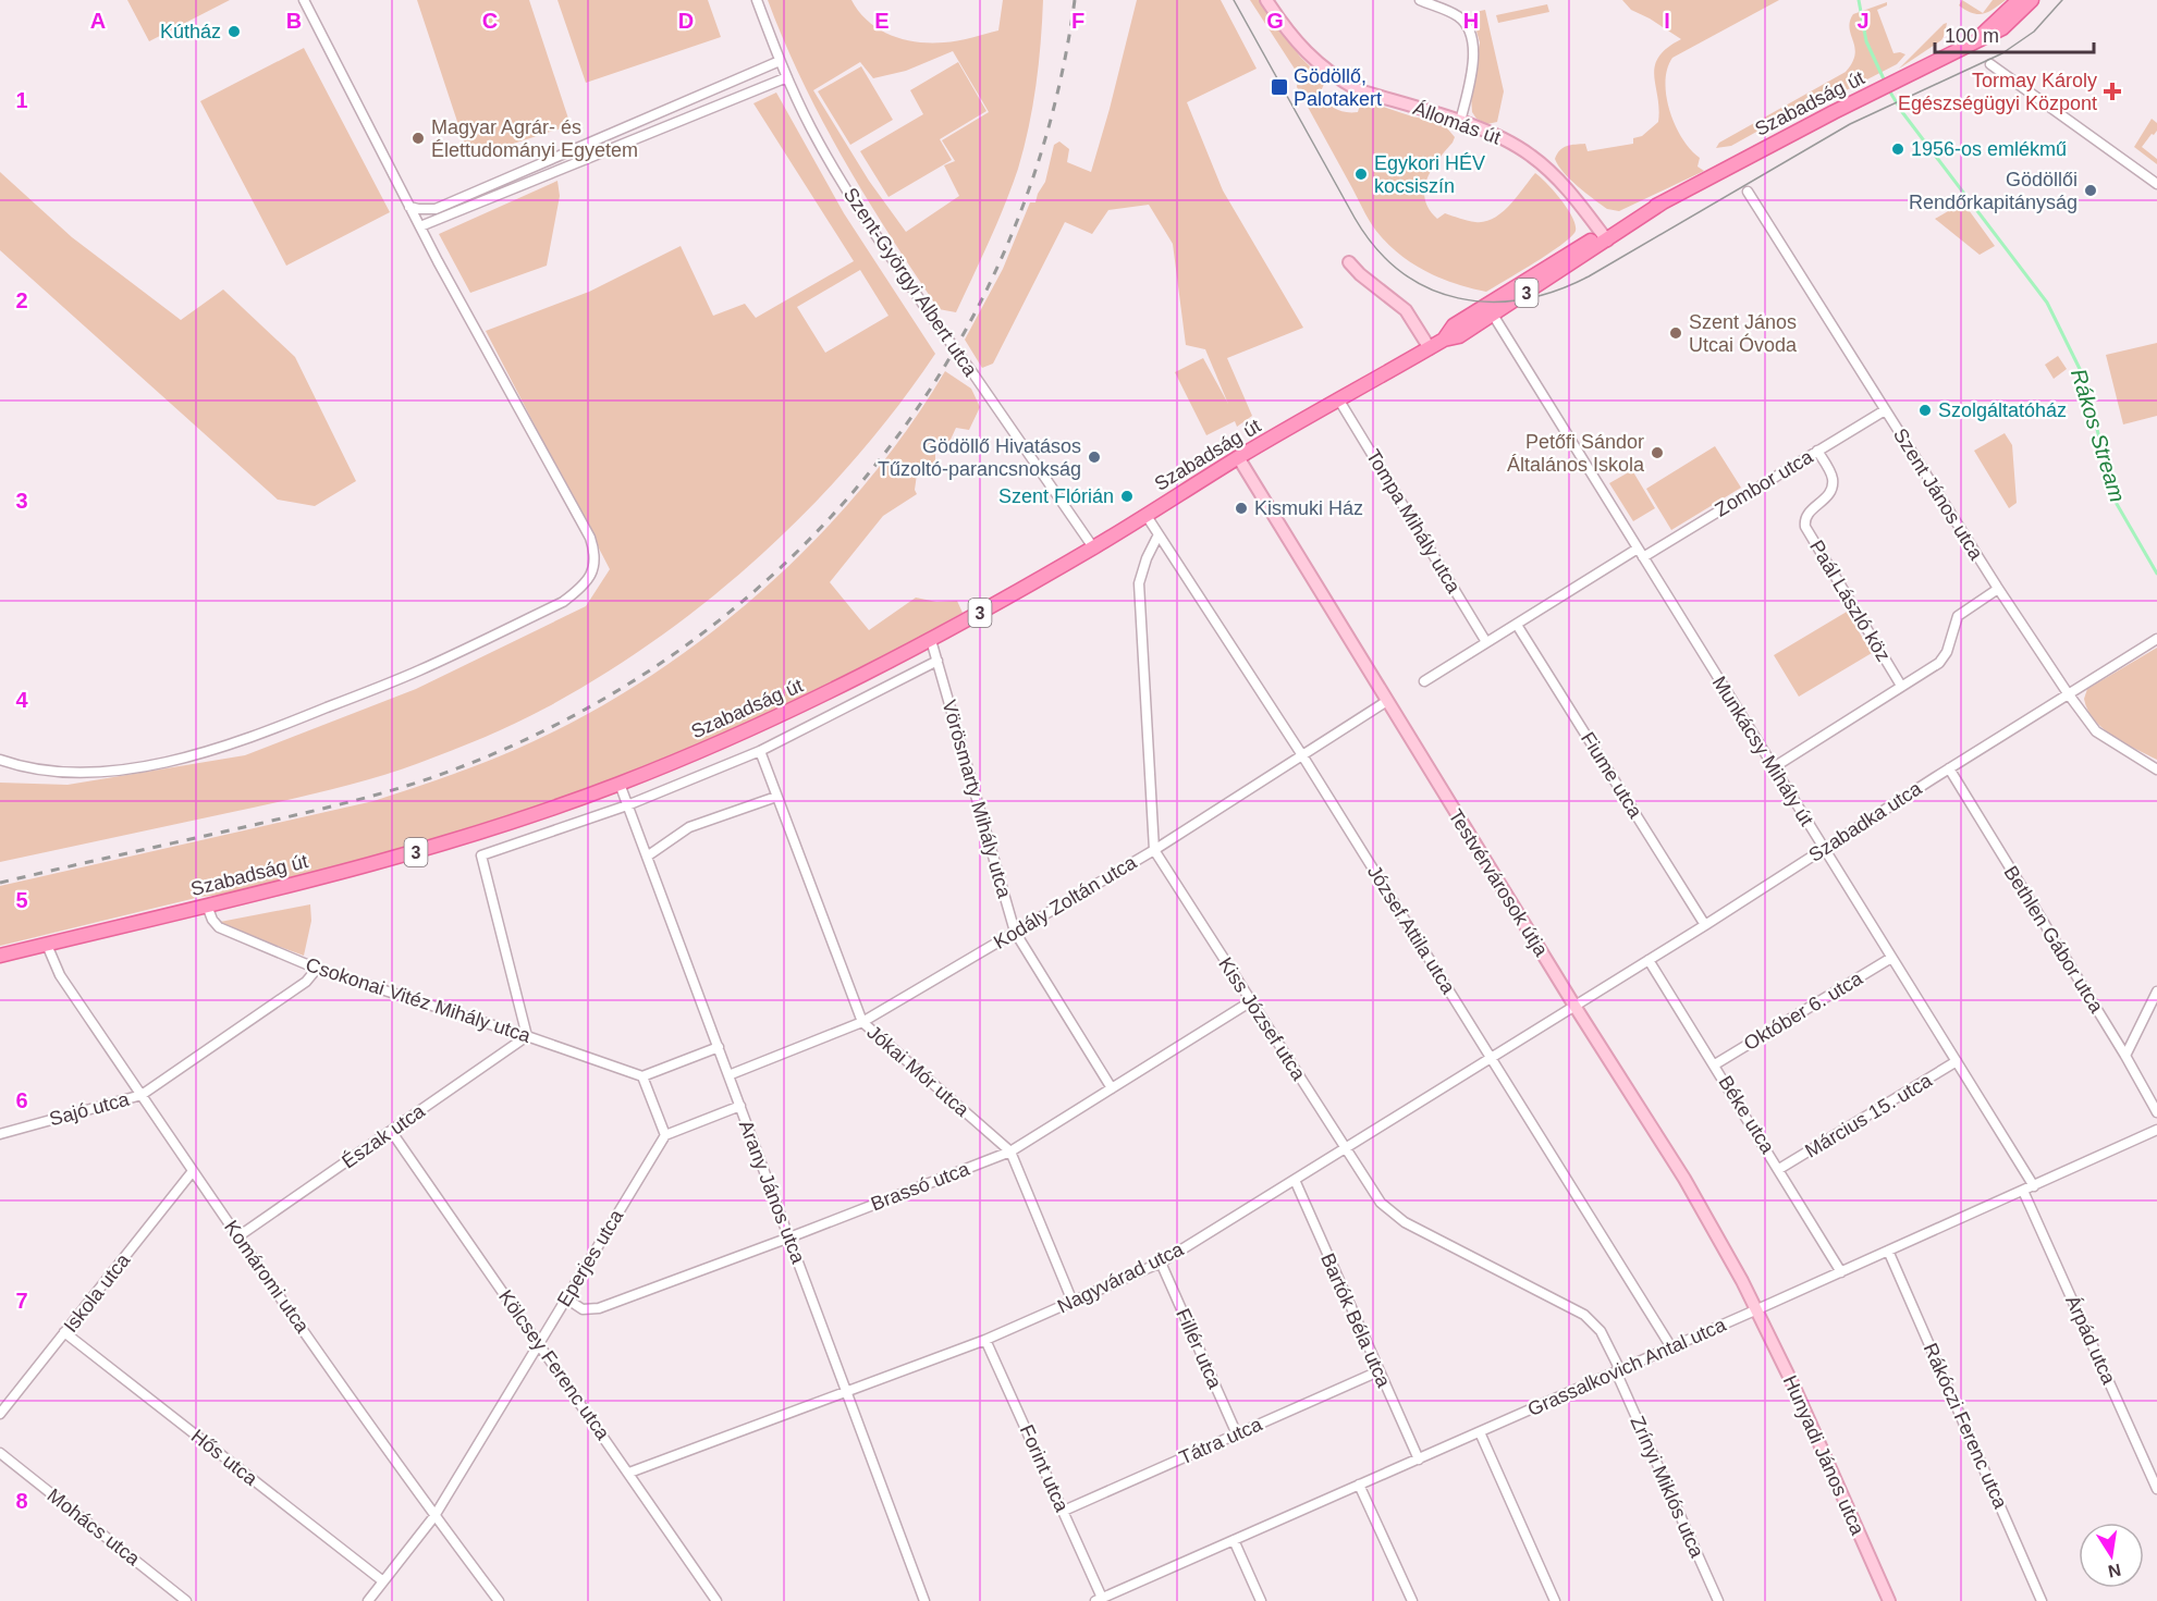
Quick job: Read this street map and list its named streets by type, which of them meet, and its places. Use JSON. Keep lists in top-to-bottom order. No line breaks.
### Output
{"streets":{"main road":["Szabadság út","3"],"street":["Állomás út","Szent-Györgyi Albert utca","Zombor utca","Szent János utca","Tompa Mihály utca","Paál László köz","Munkácsy Mihály út","Fiume utca","Vörösmarty Mihály utca","Szabadka utca","Testvérvárosok útja","Kodály Zoltán utca","József Attila utca","Bethlen Gábor utca","Csokonai Vitéz Mihály utca","Október 6. utca","Kiss József utca","Jókai Mór utca","Sajó utca","Béke utca","Március 15. utca","Észak utca","Brassó utca","Arany János utca","Eperjes utca","Komáromi utca","Nagyvárad utca","Iskola utca","Bartók Béla utca","Árpád utca","Fillér utca","Kölcsey Ferenc utca","Grassalkovich Antal utca","Rákóczi Ferenc utca","Tátra utca","Hunyadi János utca","Hős utca","Forint utca","Zrínyi Miklós utca","Mohács utca"]},"crossings":[["Szabadság út","Állomás út"],["Szabadság út","Szent-Györgyi Albert utca"],["Szabadság út","Tompa Mihály utca"],["Szabadság út","Munkácsy Mihály út"],["Szabadság út","Vörösmarty Mihály utca"],["Szabadság út","Testvérvárosok útja"],["Szabadság út","József Attila utca"],["Szabadság út","Csokonai Vitéz Mihály utca"],["Szabadság út","Jókai Mór utca"],["Szabadság út","Észak utca"],["Szabadság út","Arany János utca"],["Szabadság út","Komáromi utca"],["Zombor utca","Szent János utca"],["Zombor utca","Paál László köz"],["Zombor utca","Munkácsy Mihály út"],["Szent János utca","Szabadka utca"],["Munkácsy Mihály út","Szabadka utca"],["Munkácsy Mihály út","Október 6. utca"],["Munkácsy Mihály út","Március 15. utca"],["Munkácsy Mihály út","Grassalkovich Antal utca"],["Fiume utca","Szabadka utca"],["Vörösmarty Mihály utca","Kodály Zoltán utca"],["Vörösmarty Mihály utca","Brassó utca"],["Szabadka utca","Testvérvárosok útja"],["Szabadka utca","Bethlen Gábor utca"],["Szabadka utca","Béke utca"],["Szabadka utca","Nagyvárad utca"],["Testvérvárosok útja","Kodály Zoltán utca"],["Testvérvárosok útja","Nagyvárad utca"],["Testvérvárosok útja","Grassalkovich Antal utca"],["Testvérvárosok útja","Hunyadi János utca"],["Kodály Zoltán utca","József Attila utca"],["Kodály Zoltán utca","Kiss József utca"],["Kodály Zoltán utca","Jókai Mór utca"],["Kodály Zoltán utca","Arany János utca"],["József Attila utca","Kiss József utca"],["József Attila utca","Nagyvárad utca"],["József Attila utca","Grassalkovich Antal utca"],["Csokonai Vitéz Mihály utca","Sajó utca"],["Csokonai Vitéz Mihály utca","Észak utca"],["Október 6. utca","Béke utca"],["Kiss József utca","Brassó utca"],["Kiss József utca","Nagyvárad utca"],["Kiss József utca","Grassalkovich Antal utca"],["Kiss József utca","Zrínyi Miklós utca"],["Jókai Mór utca","Brassó utca"],["Jókai Mór utca","Nagyvárad utca"],["Sajó utca","Komáromi utca"],["Béke utca","Március 15. utca"],["Béke utca","Grassalkovich Antal utca"],["Észak utca","Komáromi utca"],["Észak utca","Kölcsey Ferenc utca"],["Brassó utca","Arany János utca"],["Brassó utca","Eperjes utca"],["Arany János utca","Nagyvárad utca"],["Eperjes utca","Komáromi utca"],["Eperjes utca","Kölcsey Ferenc utca"],["Eperjes utca","Hős utca"],["Komáromi utca","Iskola utca"],["Nagyvárad utca","Bartók Béla utca"],["Nagyvárad utca","Fillér utca"],["Nagyvárad utca","Kölcsey Ferenc utca"],["Nagyvárad utca","Forint utca"],["Iskola utca","Hős utca"],["Bartók Béla utca","Grassalkovich Antal utca"],["Bartók Béla utca","Tátra utca"],["Árpád utca","Grassalkovich Antal utca"],["Fillér utca","Tátra utca"],["Grassalkovich Antal utca","Rákóczi Ferenc utca"],["Grassalkovich Antal utca","Hunyadi János utca"],["Grassalkovich Antal utca","Forint utca"],["Grassalkovich Antal utca","Zrínyi Miklós utca"],["Tátra utca","Forint utca"]],"water":["Rákos Stream"],"places":{"other":["Kútház","Magyar Agrár- és Élettudományi Egyetem","1956-os emlékmű","Egykori HÉV kocsiszín","Gödöllői Rendőrkapitányság","Szent János Utcai Óvoda","Szolgáltatóház","Petőfi Sándor Általános Iskola","Gödöllő Hivatásos Tűzoltó-parancsnokság","Szent Flórián","Kismuki Ház"],"transit":["Gödöllő, Palotakert"],"health":["Tormay Károly Egészségügyi Központ"]},"scale_bar":"100 m","north":"bottom","grid":{"columns":["A","B","C","D","E","F","G","H","I","J"],"rows":["1","2","3","4","5","6","7","8"]}}
